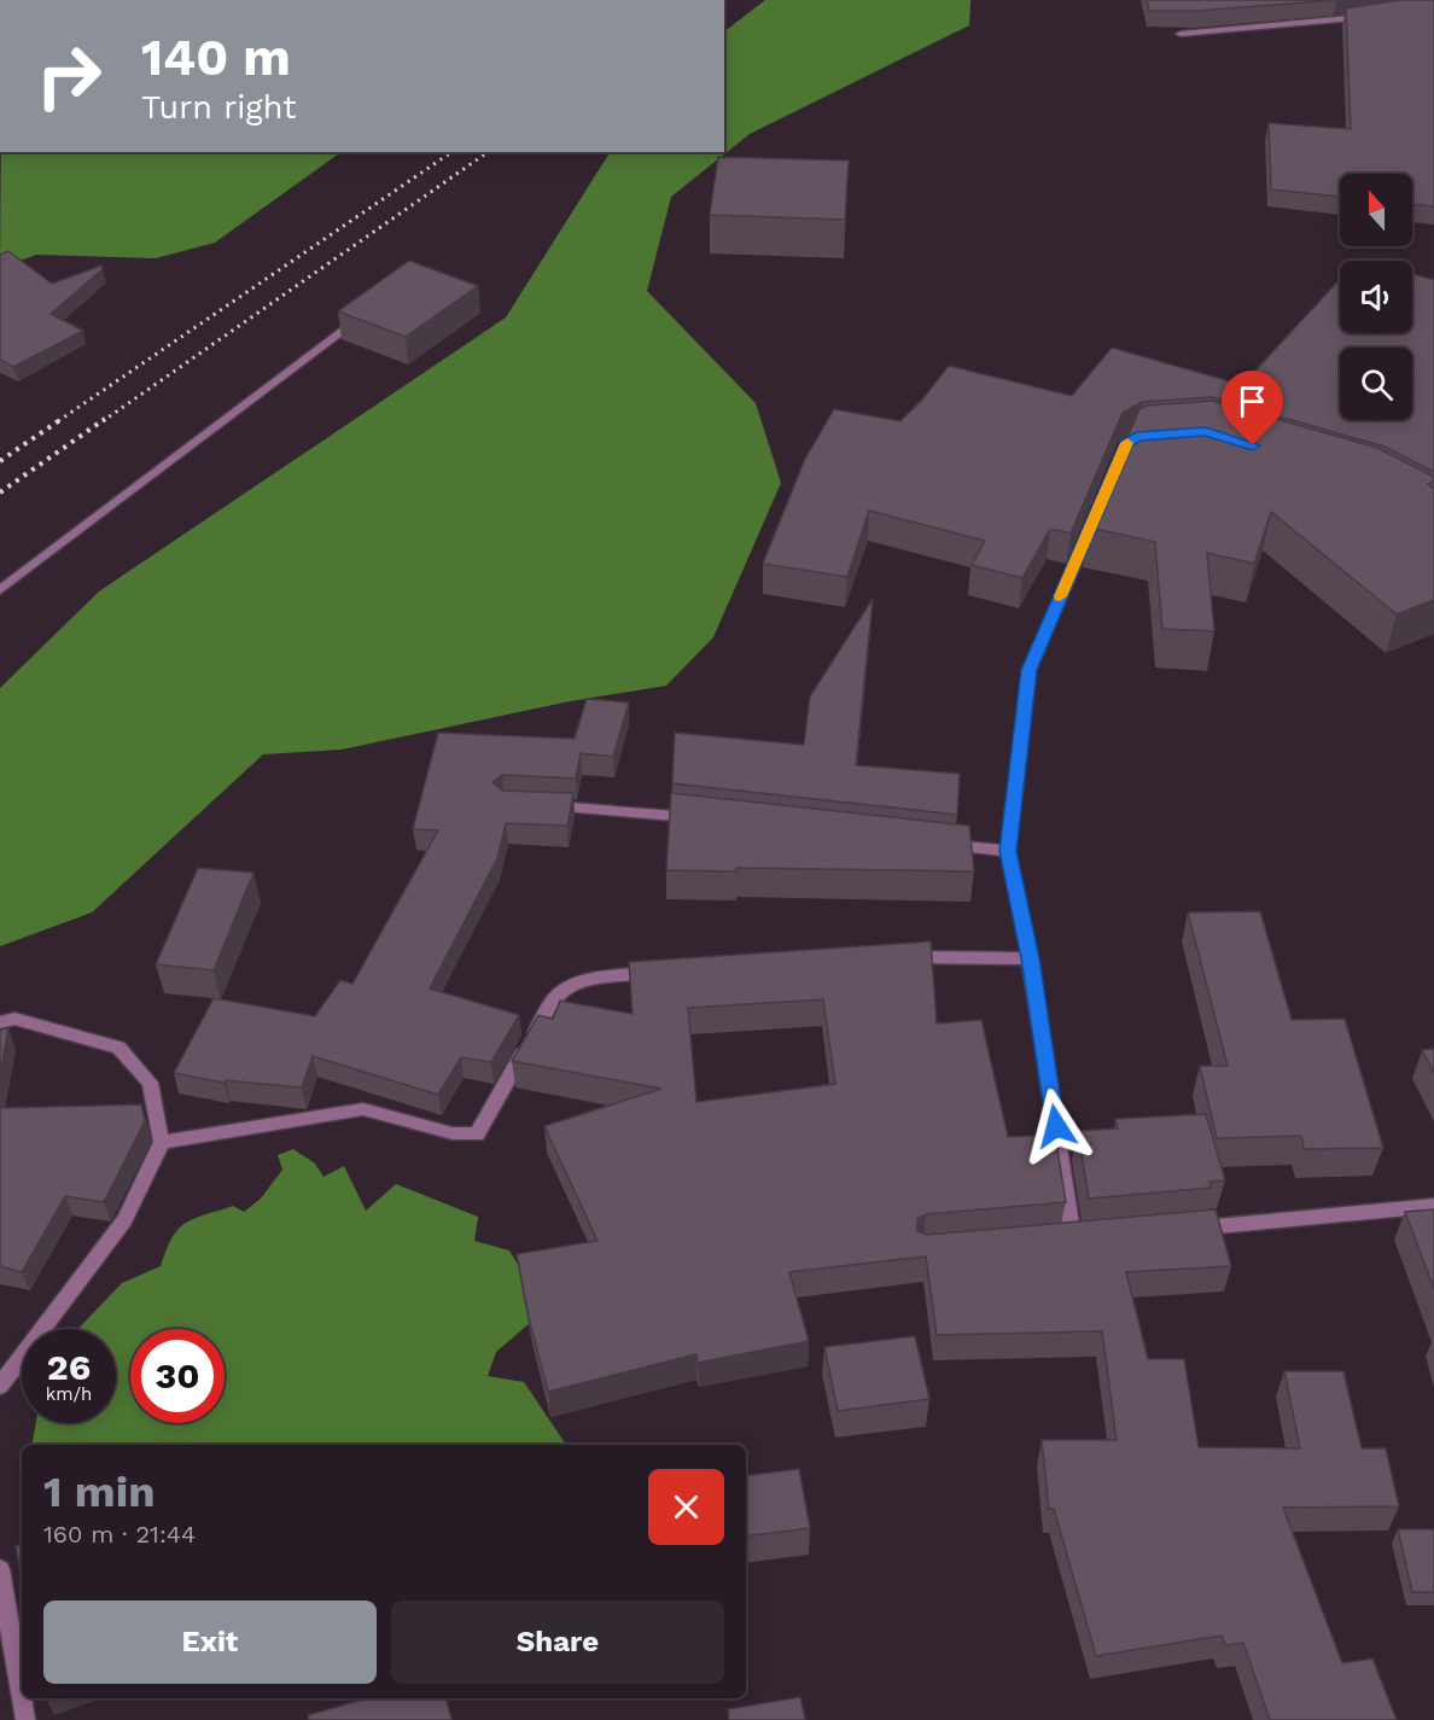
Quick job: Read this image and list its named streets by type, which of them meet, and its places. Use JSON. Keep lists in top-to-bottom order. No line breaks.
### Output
{"north":"top","page":{"turn":["140 m","Turn right"],"speed":"26 km/h","limit":"30","heading":["1 min","160 m · 21:44"],"buttons":["Exit","Share"]}}
